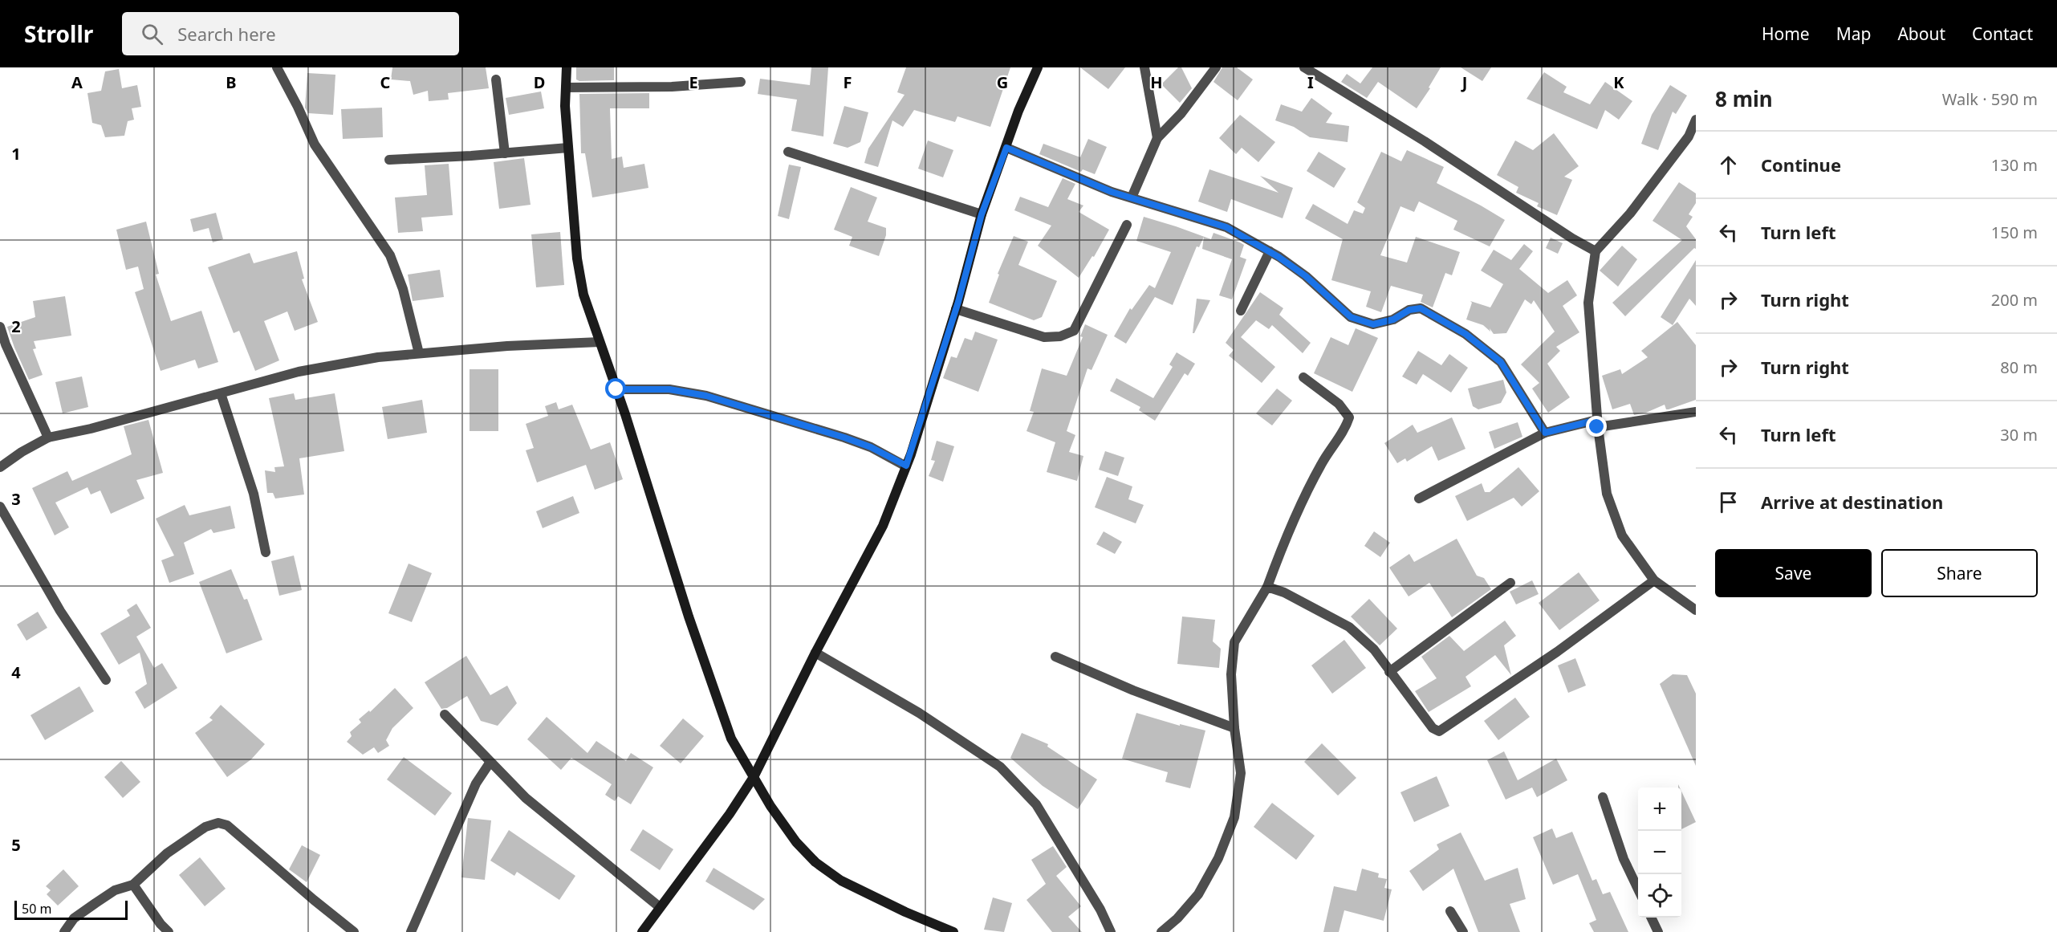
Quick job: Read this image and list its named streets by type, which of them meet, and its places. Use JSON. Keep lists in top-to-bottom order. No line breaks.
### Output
{"scale_bar":"50 m","page":{"header":"Strollr","search":"Search here","nav":["Home","Map","About","Contact"],"heading":["8 min","Walk · 590 m"],"list":[["Continue","130 m"],["Turn left","150 m"],["Turn right","200 m"],["Turn right","80 m"],["Turn left","30 m"],"Arrive at destination"],"buttons":["Save","Share"],"map_buttons":["+","−"],"scale":"50 m"},"grid":{"columns":["A","B","C","D","E","F","G","H","I","J","K"],"rows":["1","2","3","4","5"]}}
